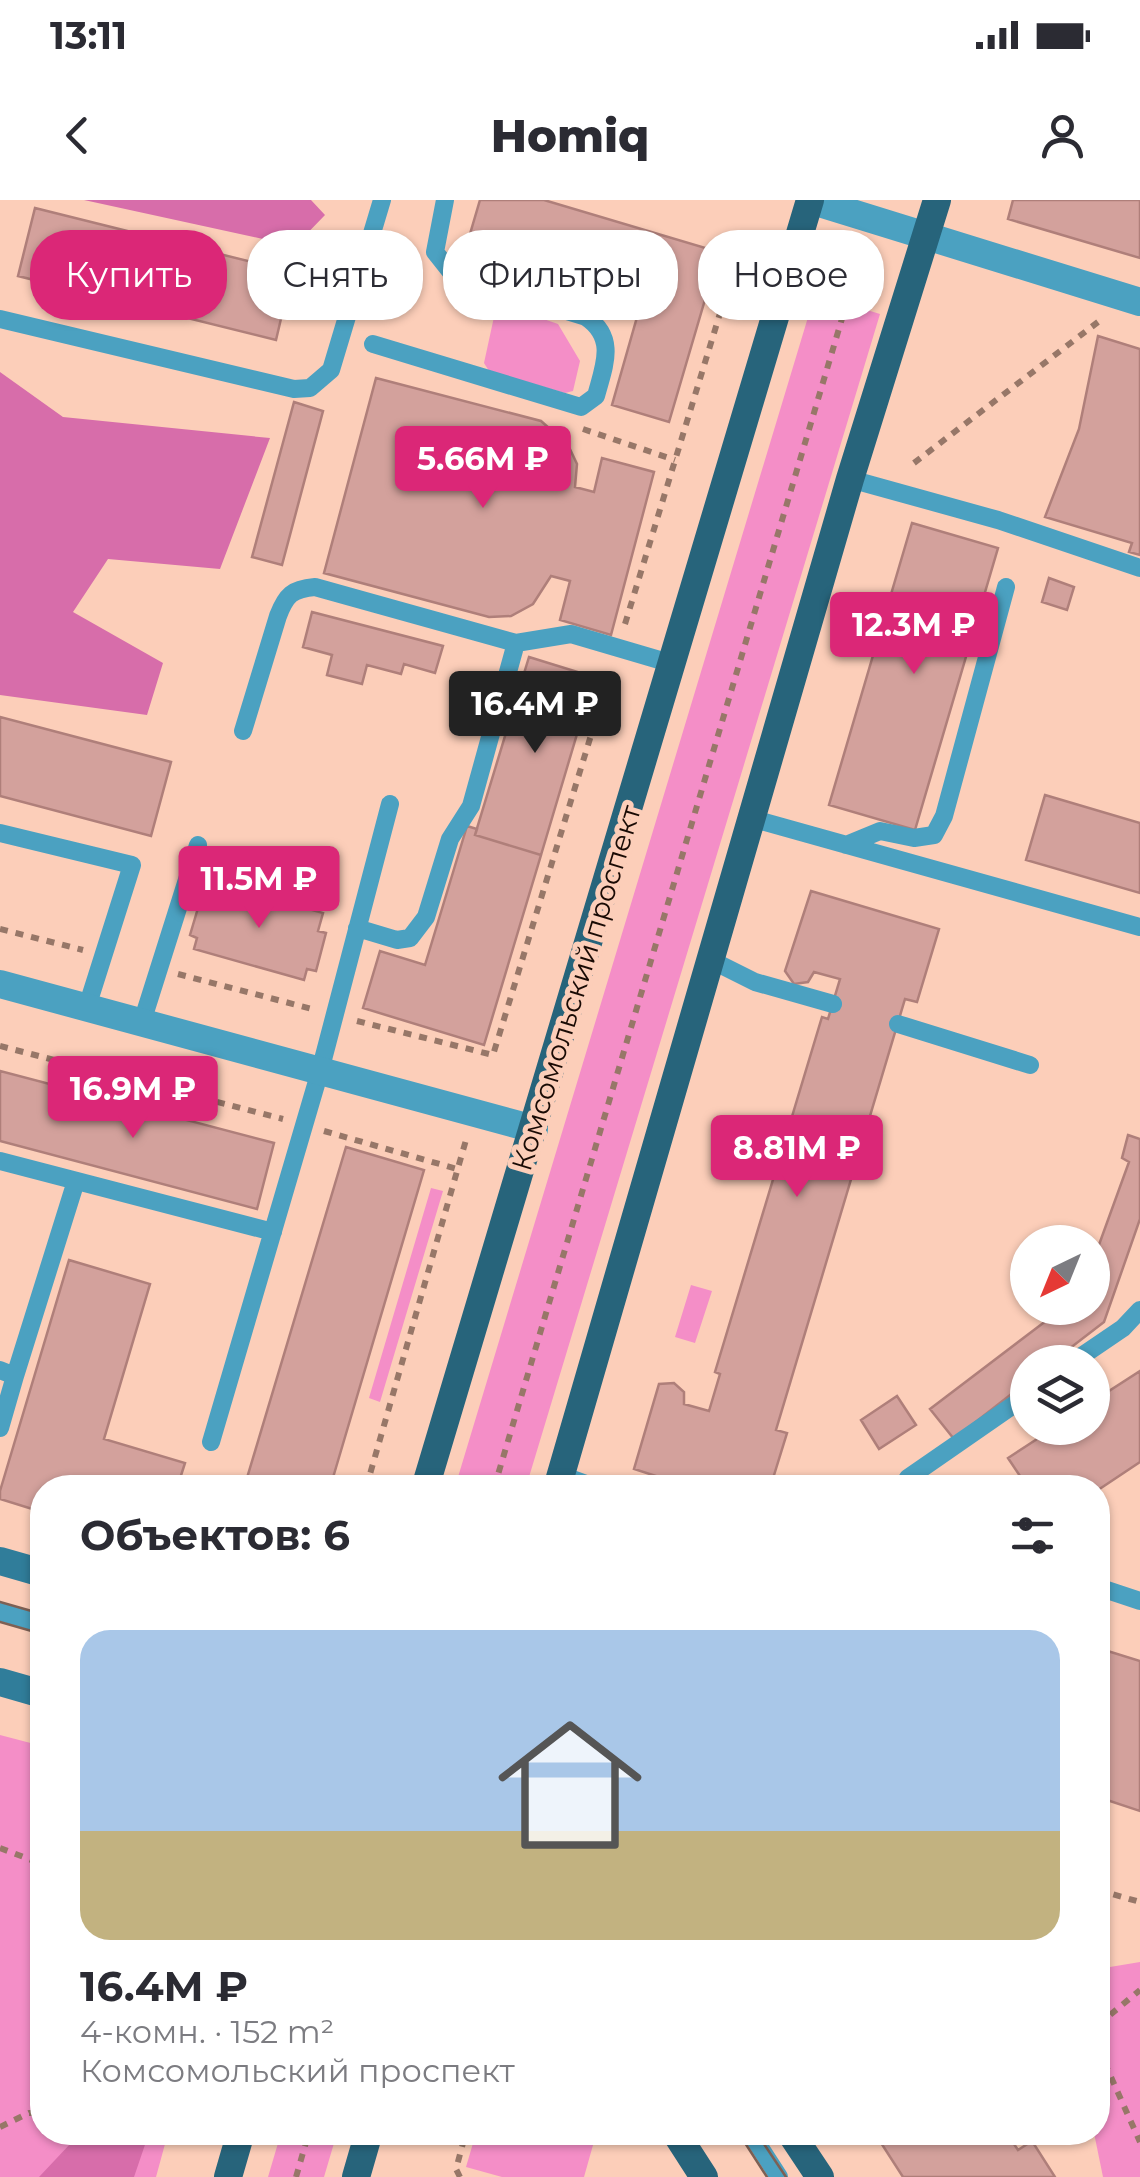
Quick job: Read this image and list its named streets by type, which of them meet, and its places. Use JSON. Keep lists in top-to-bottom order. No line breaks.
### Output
{"streets":{"main road":["Комсомольский проспект"]},"north":"bottom left","page":{"status":"13:11","header":"Homiq","chip":["Купить","Снять","Фильтры","Новое"],"price":["5.66M ₽","12.3M ₽","16.4M ₽","11.5M ₽","16.9M ₽","8.81M ₽"],"heading":"Объектов: 6","list":[{"name":"16.4M ₽","note":"4-комн. · 152 m² · Комсомольский проспект"}]}}
